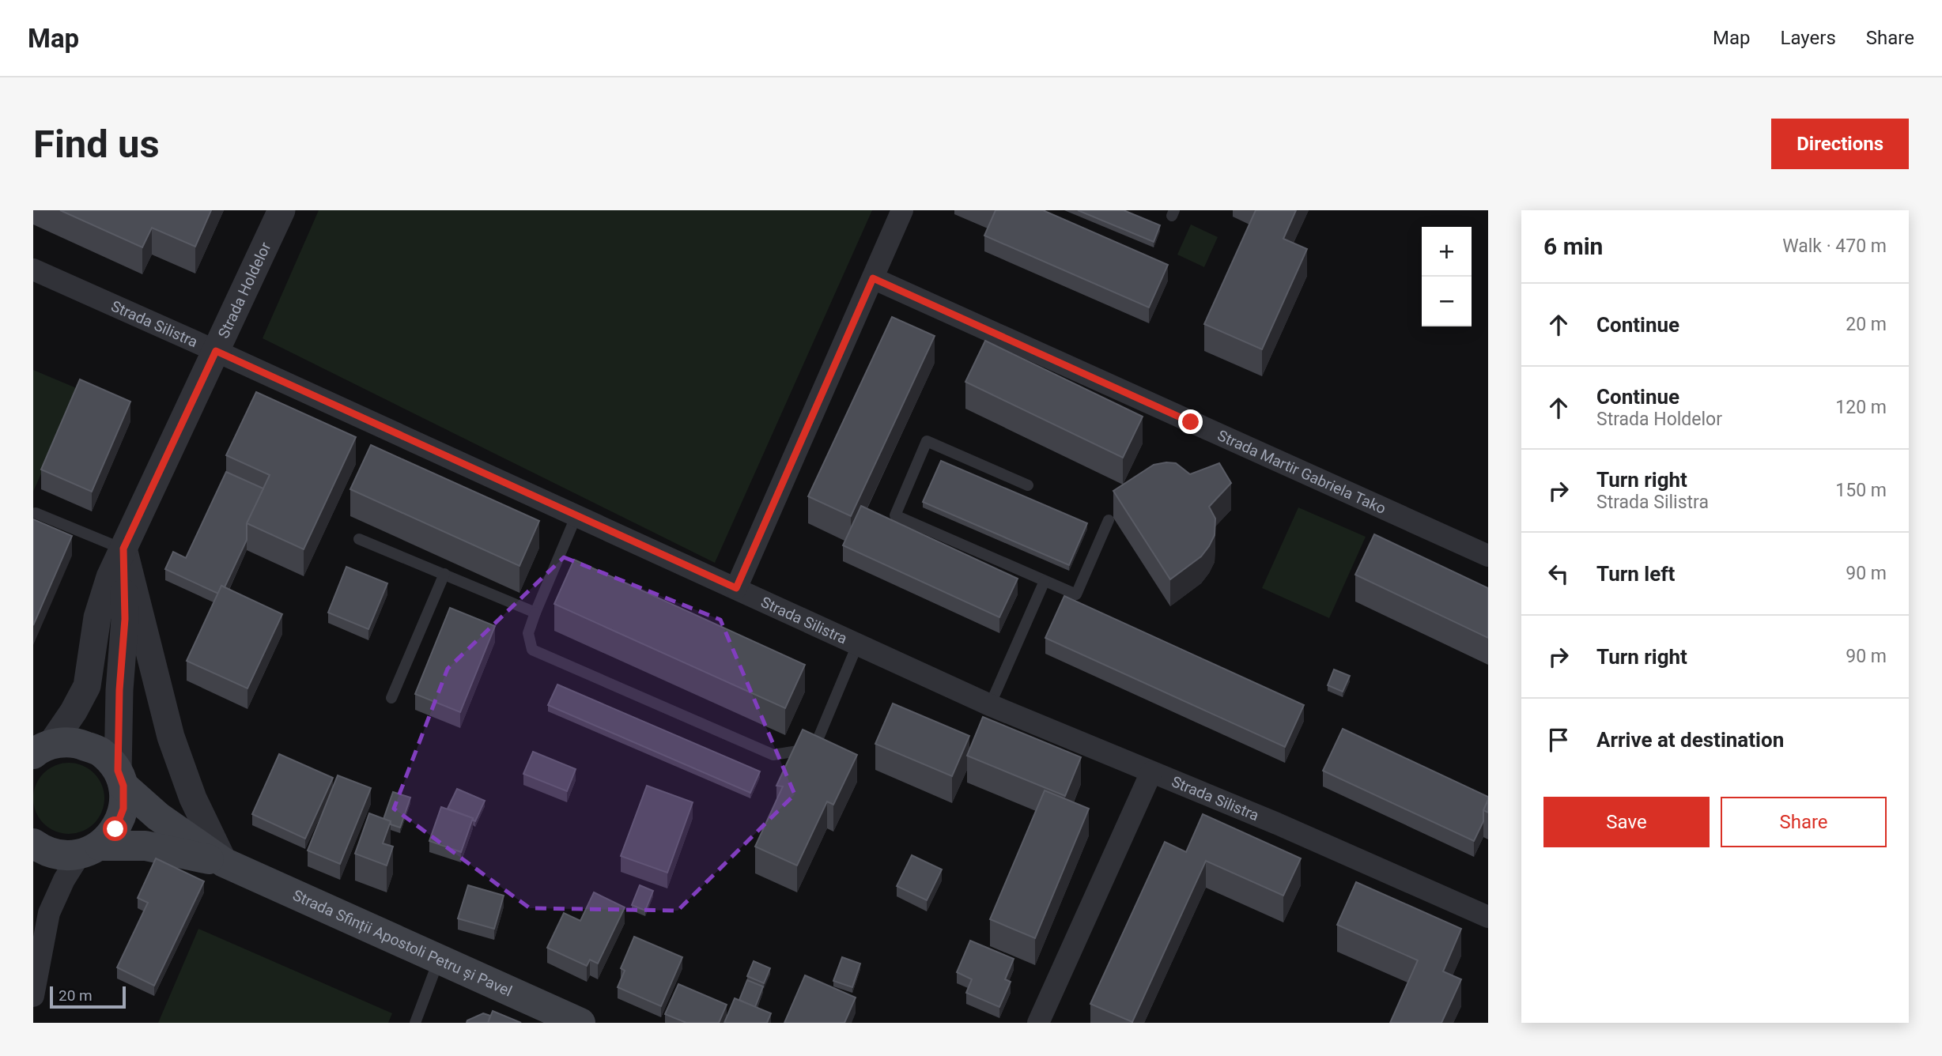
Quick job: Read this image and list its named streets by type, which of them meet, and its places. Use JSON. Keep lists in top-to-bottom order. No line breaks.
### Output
{"streets":{"main road":["Strada Sfinții Apostoli Petru și Pavel"],"street":["Strada Holdelor","Strada Silistra","Strada Martir Gabriela Tako"]},"crossings":[["Strada Holdelor","Strada Silistra"],["Strada Holdelor","Strada Sfinții Apostoli Petru și Pavel"]],"scale_bar":"20 m","page":{"header":"Map","nav":["Map","Layers","Share"],"buttons":["Directions",["Save","Share"]],"title":"Find us","heading":["6 min","Walk · 470 m"],"map_buttons":["+","−"],"list":[["Continue","20 m"],["Continue","Strada Holdelor","120 m"],["Turn right","Strada Silistra","150 m"],["Turn left","90 m"],["Turn right","90 m"],"Arrive at destination"],"scale":"20 m"}}
